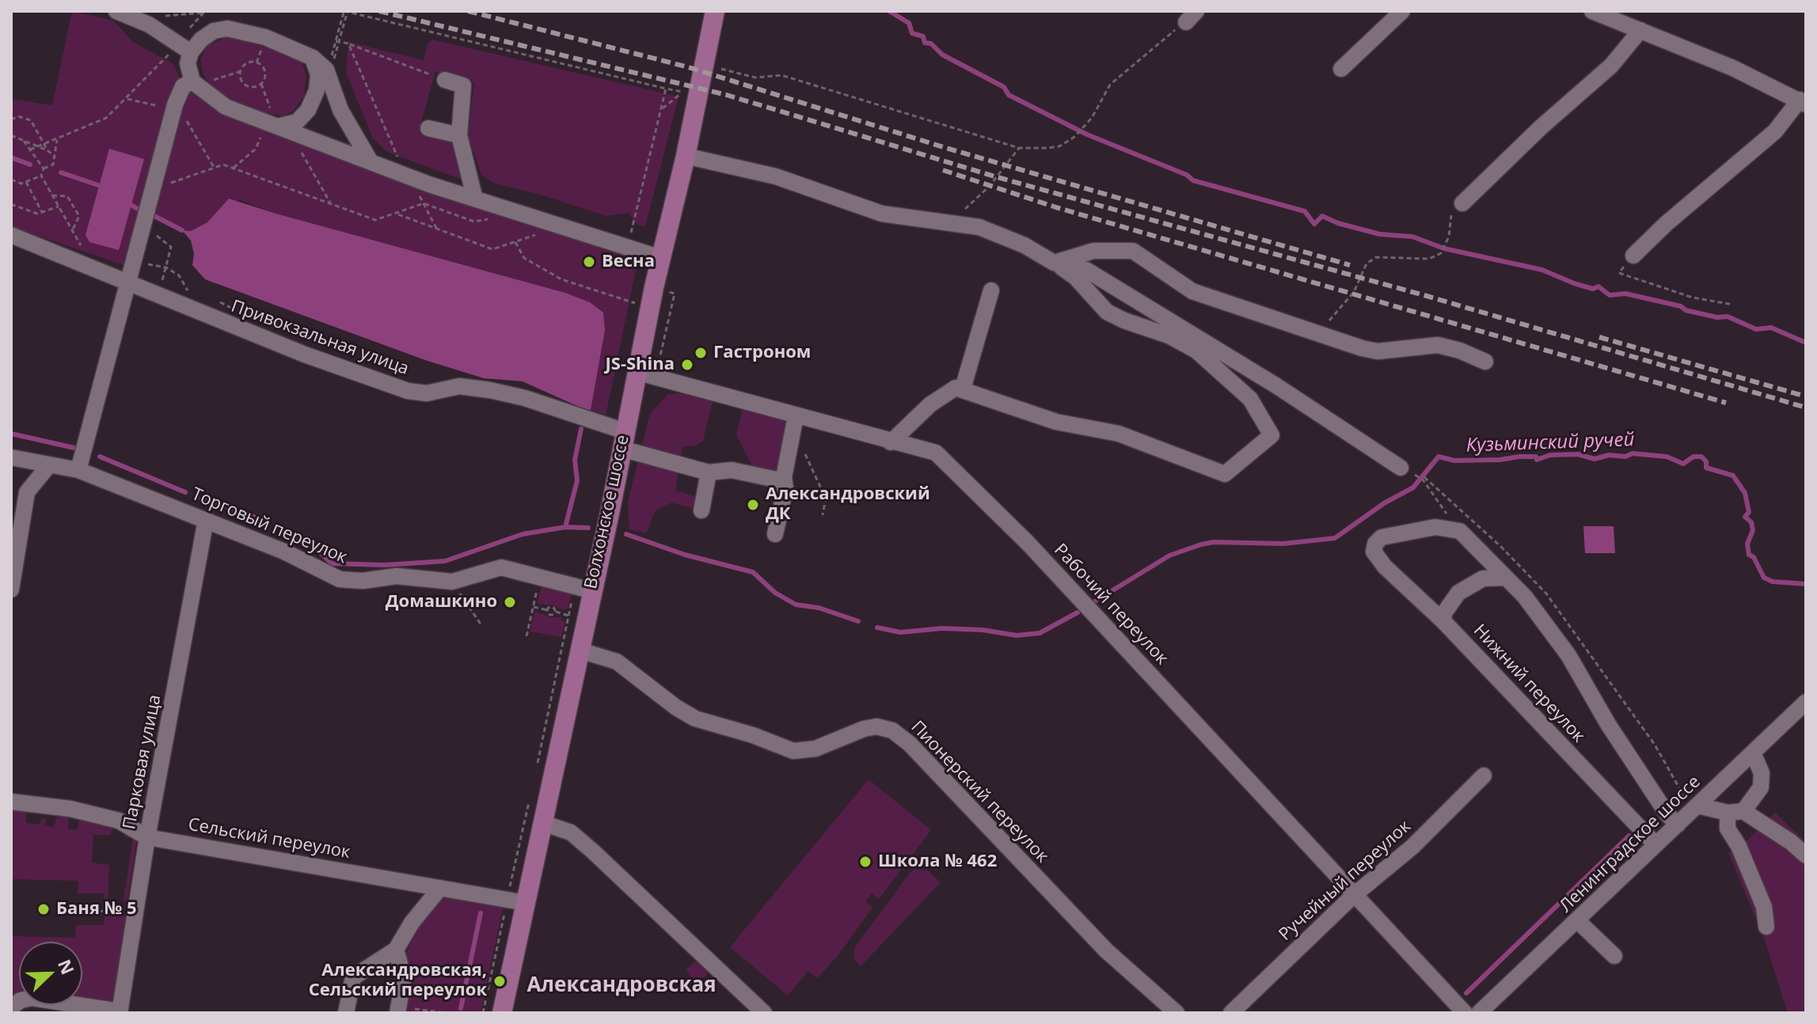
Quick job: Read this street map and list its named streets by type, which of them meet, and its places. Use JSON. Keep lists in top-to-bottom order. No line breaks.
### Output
{"streets":{"main road":["Волхонское шоссе"],"street":["Привокзальная улица","Торговый переулок","Рабочий переулок","Нижний переулок","Парковая улица","Пионерский переулок","Сельский переулок","Ленинградское шоссе","Ручейный переулок"]},"crossings":[["Привокзальная улица","Волхонское шоссе"],["Волхонское шоссе","Торговый переулок"],["Волхонское шоссе","Рабочий переулок"],["Волхонское шоссе","Пионерский переулок"],["Волхонское шоссе","Сельский переулок"],["Торговый переулок","Парковая улица"],["Рабочий переулок","Ручейный переулок"],["Нижний переулок","Ленинградское шоссе"],["Парковая улица","Сельский переулок"]],"districts":["Александровская"],"water":["Кузьминский ручей"],"places":["Весна","Гастроном","JS-Shina","Александровский ДК","Домашкино","Школа № 462","Баня № 5","Александровская, Сельский переулок"],"north":"top right"}
